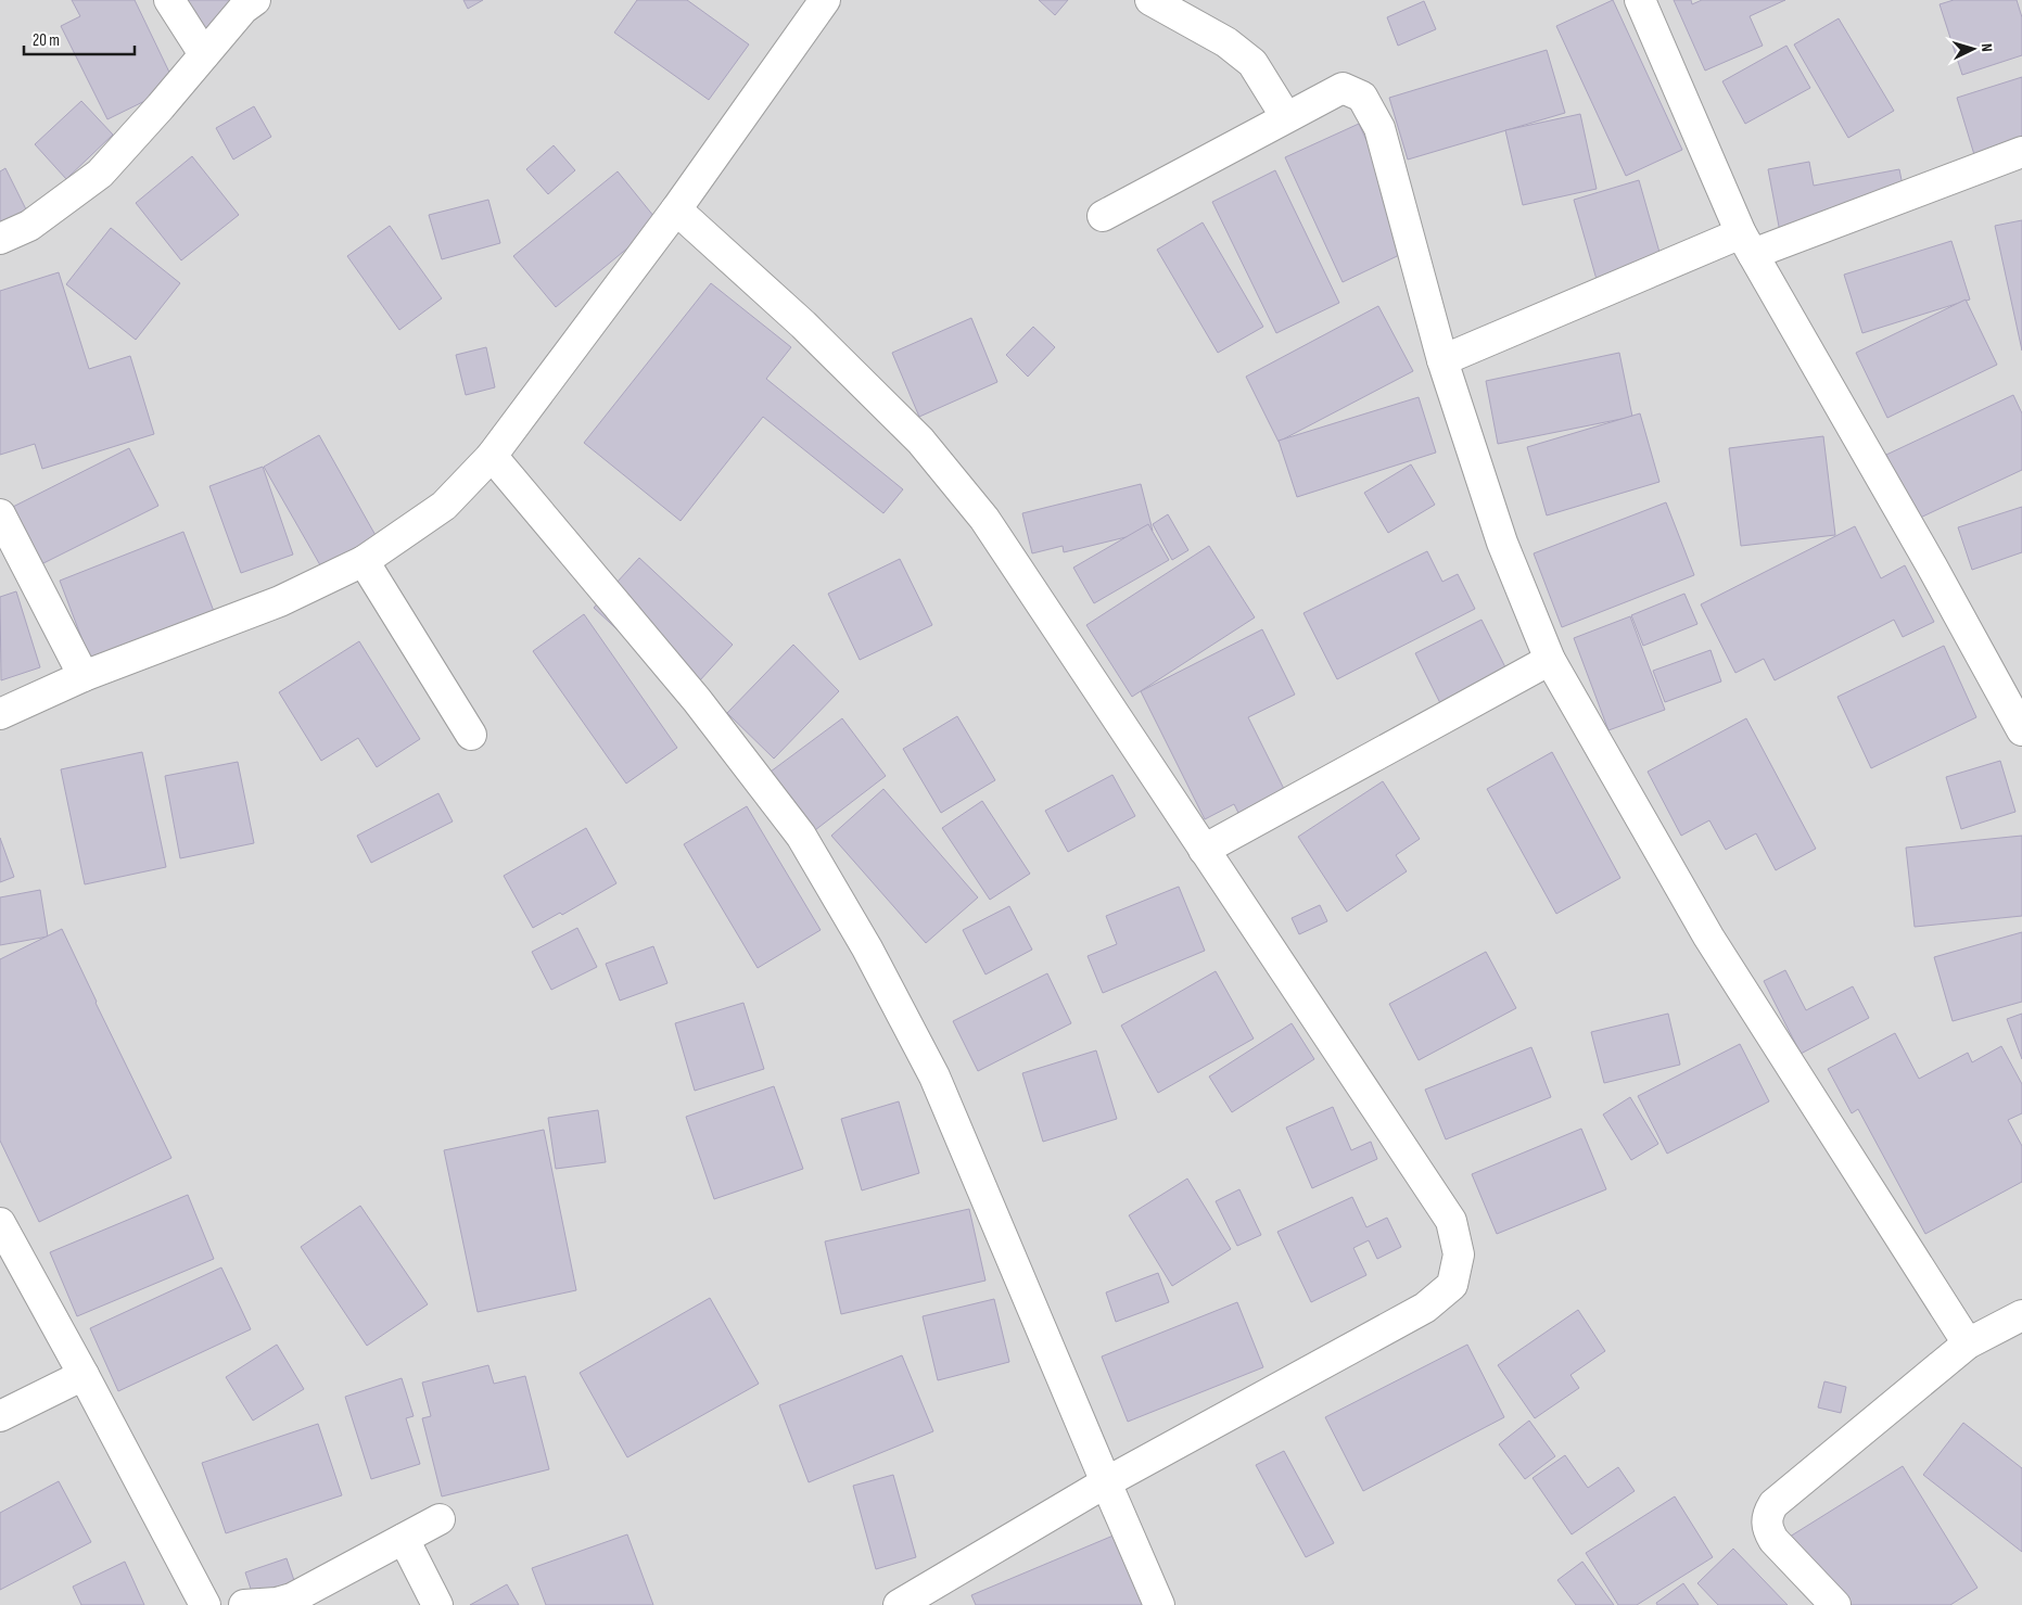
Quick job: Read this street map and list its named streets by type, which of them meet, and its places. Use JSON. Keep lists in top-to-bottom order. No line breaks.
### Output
{"scale_bar":"20 m","north":"right"}
